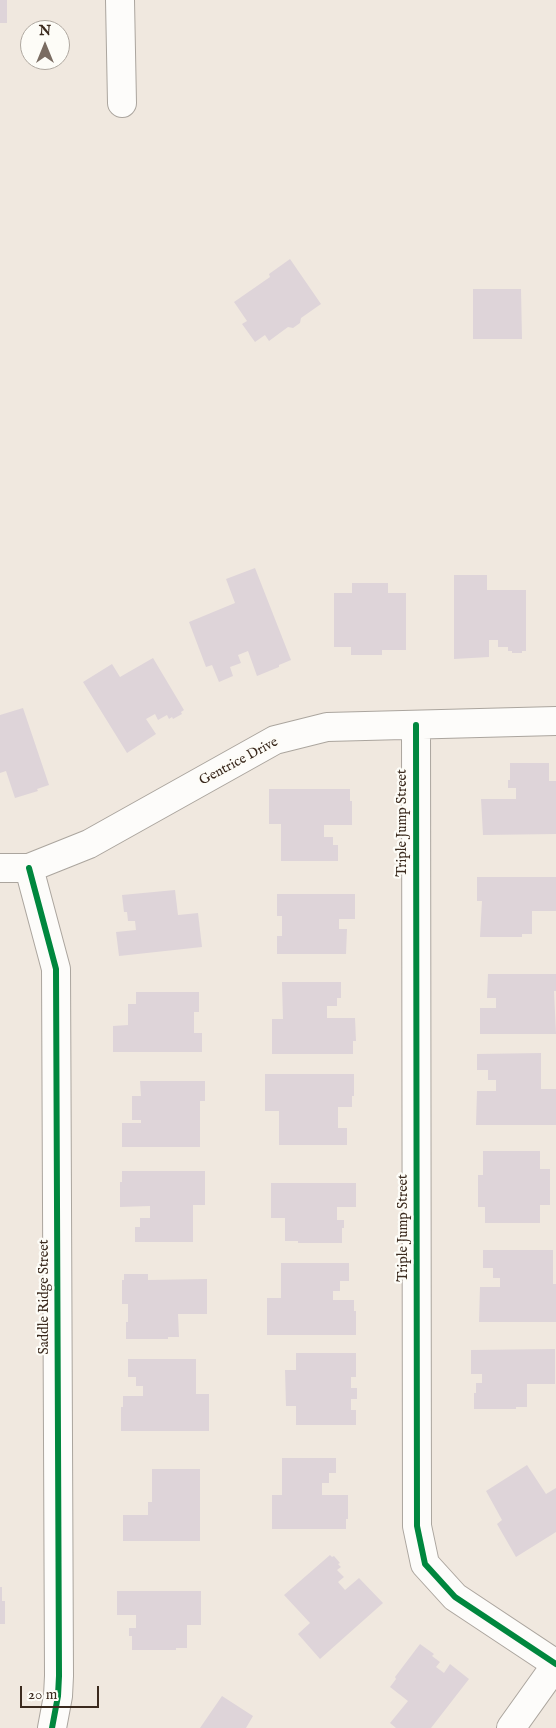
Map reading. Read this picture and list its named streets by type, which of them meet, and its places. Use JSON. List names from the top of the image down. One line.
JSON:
{"streets":{"street":["Gentrice Drive","Triple Jump Street","Saddle Ridge Street"]},"crossings":[["Gentrice Drive","Triple Jump Street"],["Gentrice Drive","Saddle Ridge Street"]],"scale_bar":"20 m","north":"top"}
